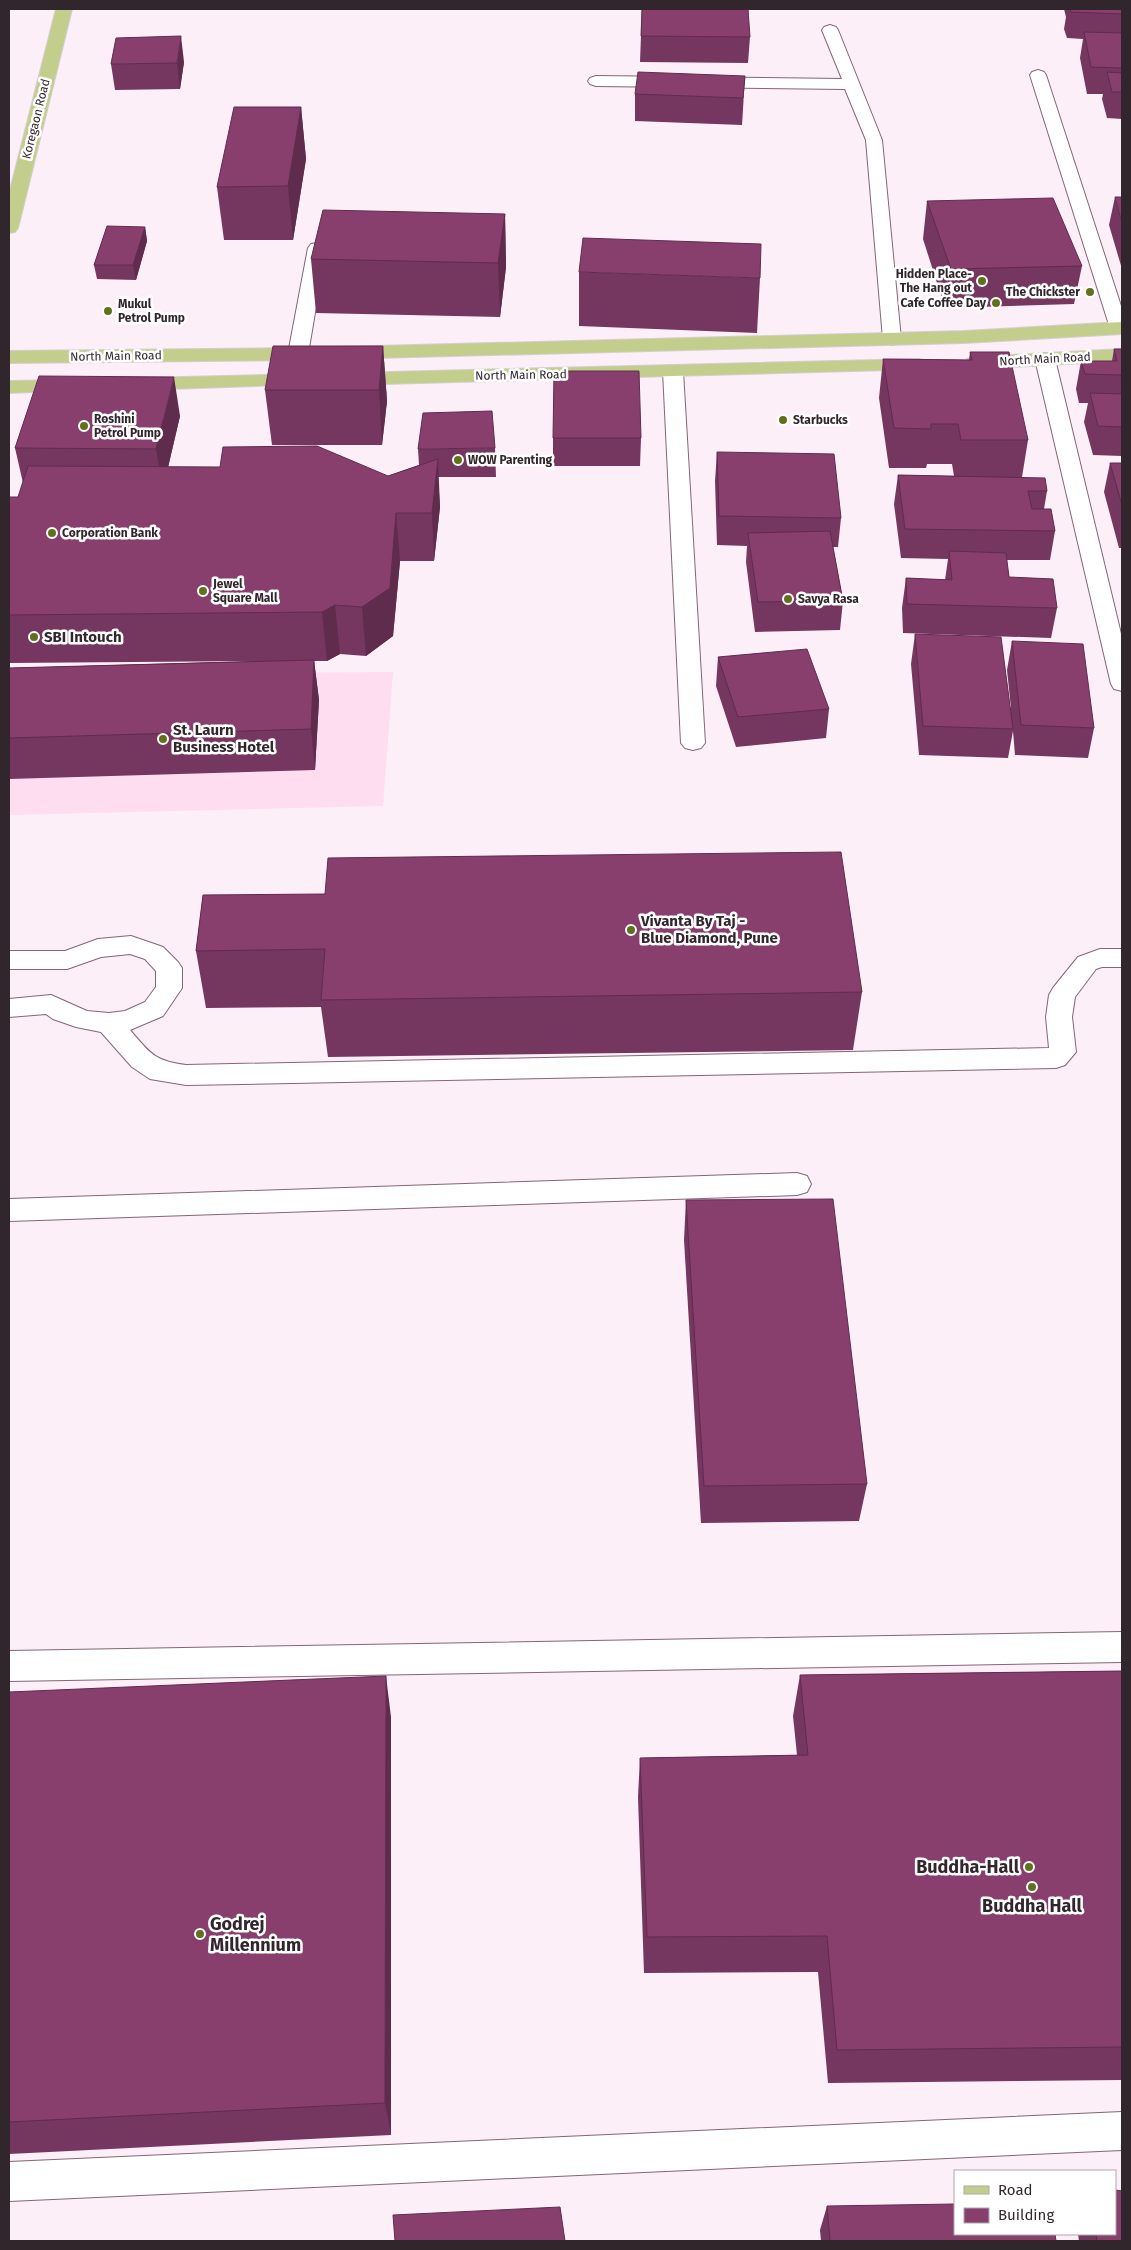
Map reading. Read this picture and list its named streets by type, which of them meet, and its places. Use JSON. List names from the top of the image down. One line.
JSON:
{"streets":{"main road":["Koregaon Road","North Main Road"]},"places":["Hidden Place- The Hang out","The Chickster","Cafe Coffee Day","Mukul Petrol Pump","Starbucks","Roshini Petrol Pump","WOW Parenting","Corporation Bank","Jewel Square Mall","Savya Rasa","SBI Intouch","St. Laurn Business Hotel","Vivanta By Taj - Blue Diamond, Pune","Buddha-Hall","Buddha Hall","Godrej Millennium"],"legend":["Road","Building"]}
